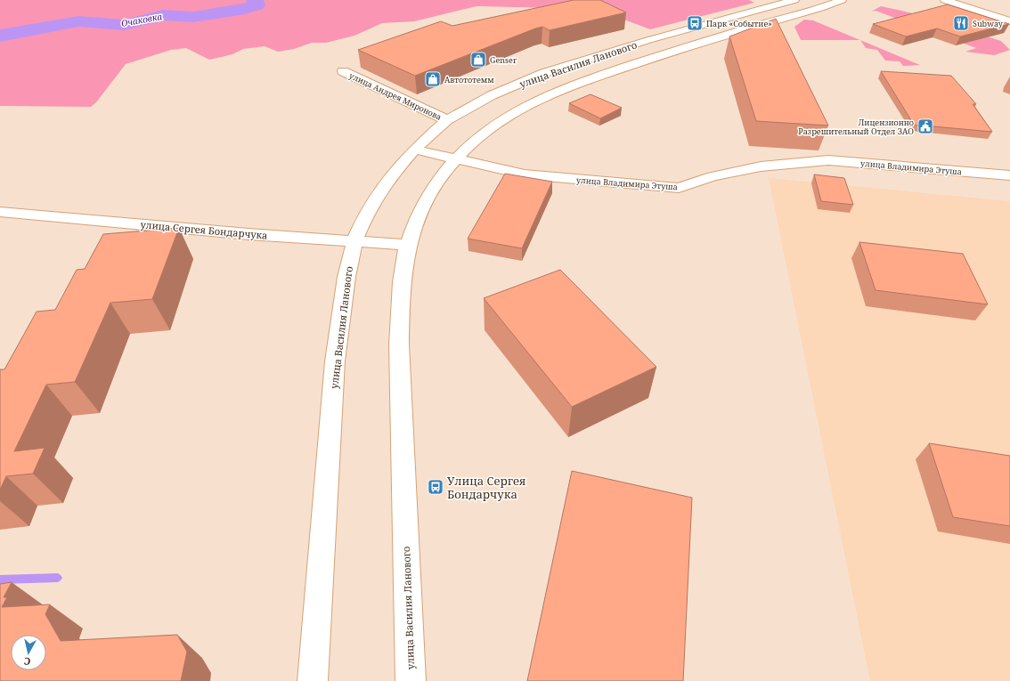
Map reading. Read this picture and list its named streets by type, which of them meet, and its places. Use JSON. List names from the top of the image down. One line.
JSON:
{"streets":{"street":["улица Василия Ланового","улица Андрея Миронова","улица Владимира Этуша","улица Сергея Бондарчука"]},"crossings":[["улица Василия Ланового","улица Андрея Миронова"],["улица Василия Ланового","улица Владимира Этуша"],["улица Василия Ланового","улица Сергея Бондарчука"]],"water":["Очаковка"],"places":{"bus stop":["Парк «Событие»","Улица Сергея Бондарчука"],"restaurant":["Subway"],"shop":["Genser","Автототемм"],"public building":["Лицензионно Разрешительный Отдел ЗАО"]},"north":"bottom"}
